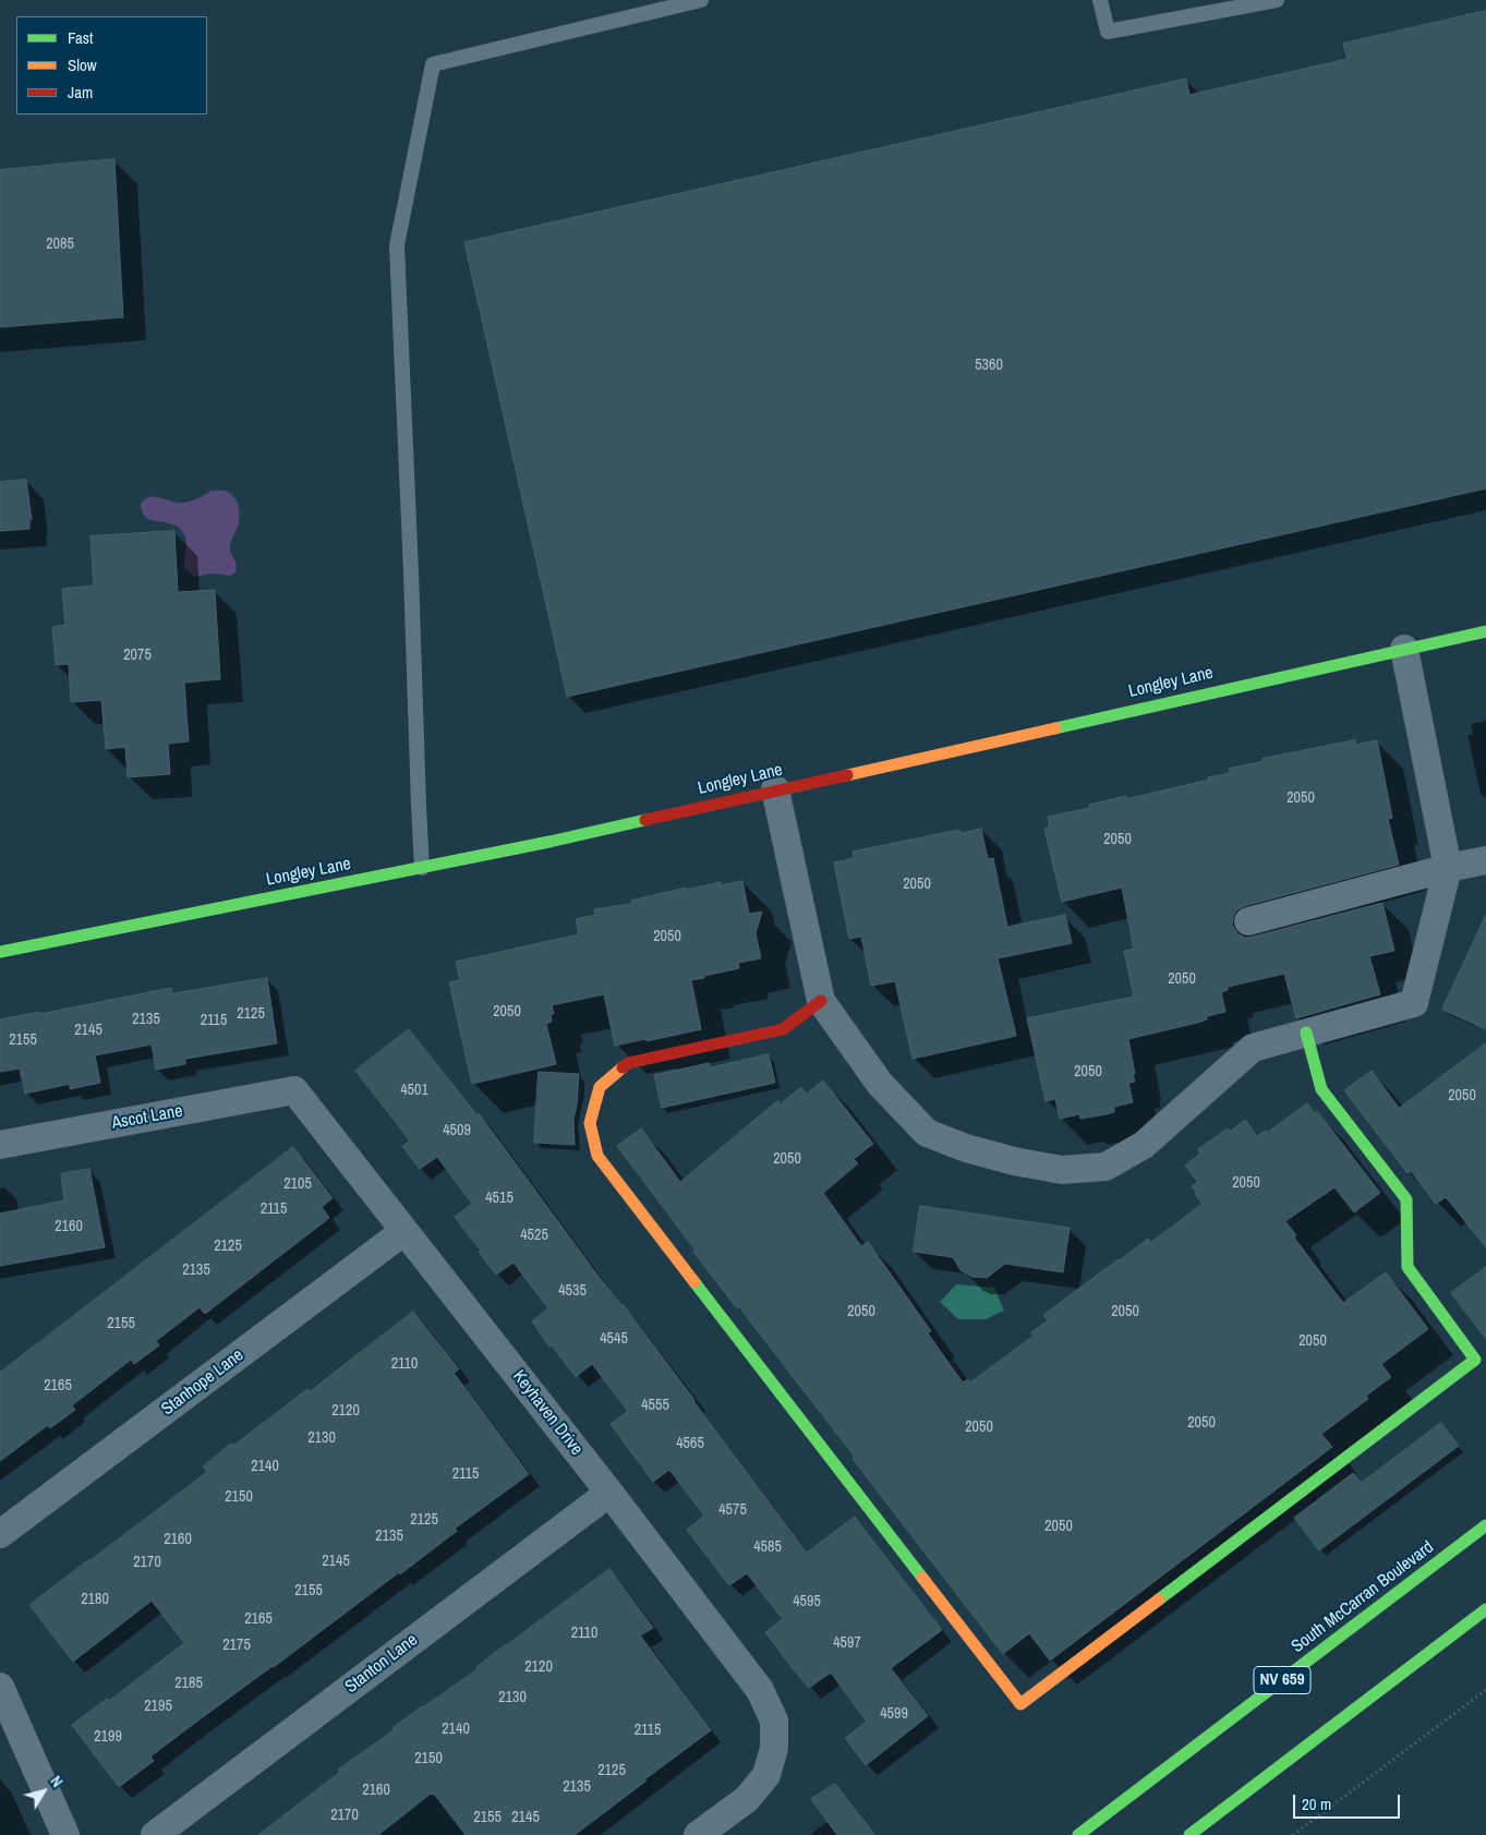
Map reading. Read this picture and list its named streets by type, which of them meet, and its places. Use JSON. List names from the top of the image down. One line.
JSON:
{"streets":{"street":["Longley Lane","Ascot Lane","Stanhope Lane","Keyhaven Drive","South McCarran Boulevard","Stanton Lane","NV 659"]},"crossings":[["Ascot Lane","Keyhaven Drive"],["Stanhope Lane","Keyhaven Drive"],["Keyhaven Drive","Stanton Lane"]],"house_numbers":["2085","5360","2075","2050","2050","2050","2050","2050","2050","2125","2135","2115","2145","2155","2050","4501","2050","4509","2050","2050","2105","4515","2115","2160","4525","2125","2135","4535","2050","2050","2155","4545","2050","2110","2165","4555","2120","2050","2050","2130","4565","2140","2115","2150","4575","2125","2050","2135","2160","4585","2145","2170","2155","2180","4595","2165","2110","4597","2175","2120","2185","2130","2195","4599","2140","2115","2199","2150","2125","2135","2160","2170","2155","2145"],"legend":["Fast","Slow","Jam"],"scale_bar":"20 m","north":"top right"}
